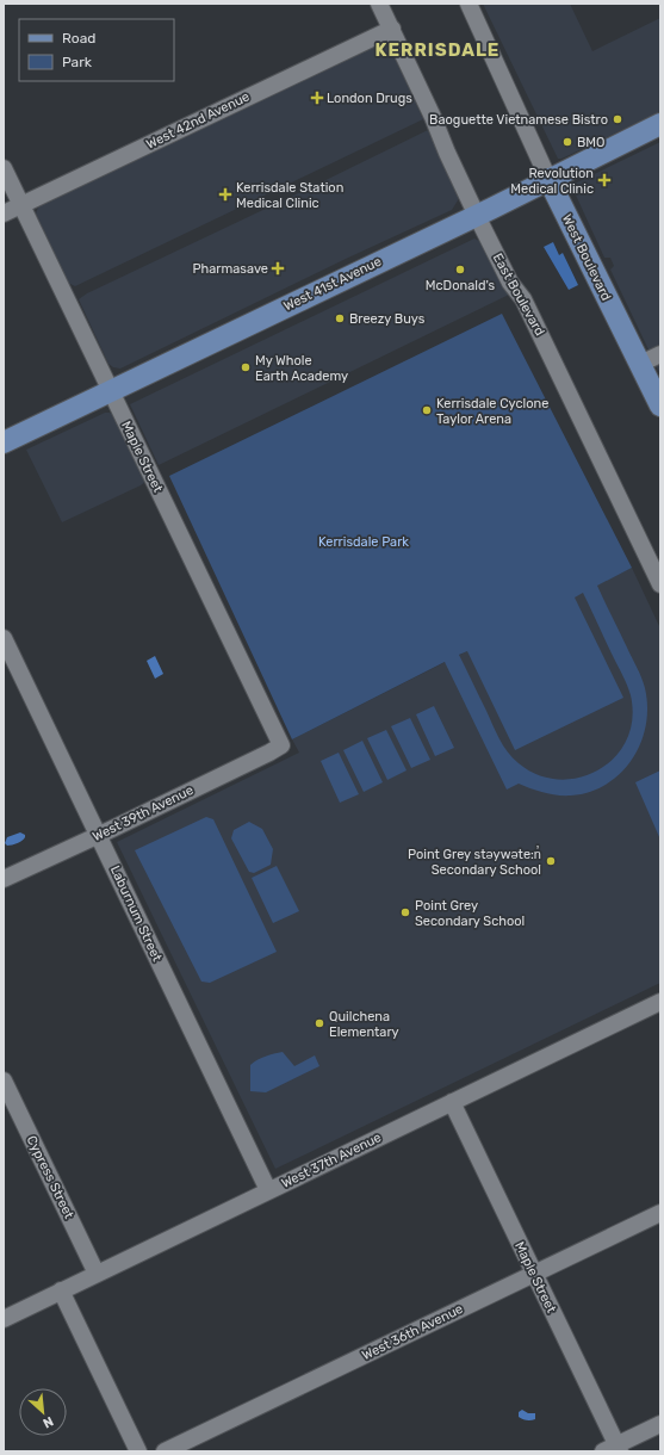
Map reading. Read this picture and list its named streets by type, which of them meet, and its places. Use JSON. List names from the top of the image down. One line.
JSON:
{"streets":{"main road":["West Boulevard","West 41st Avenue"],"street":["West 42nd Avenue","East Boulevard","Maple Street","West 39th Avenue","Laburnum Street","West 37th Avenue","Cypress Street","West 36th Avenue"]},"crossings":[["West 42nd Avenue","East Boulevard"],["West 42nd Avenue","Maple Street"],["West Boulevard","West 41st Avenue"],["West 41st Avenue","East Boulevard"],["West 41st Avenue","Maple Street"],["Maple Street","West 39th Avenue"],["Maple Street","West 37th Avenue"],["Maple Street","West 36th Avenue"],["West 39th Avenue","Laburnum Street"],["Laburnum Street","West 37th Avenue"],["West 37th Avenue","Cypress Street"]],"districts":["KERRISDALE"],"parks":["Kerrisdale Park"],"places":{"health":["London Drugs","Revolution Medical Clinic","Kerrisdale Station Medical Clinic","Pharmasave"],"other":["Baoguette Vietnamese Bistro","BMO","McDonald's","Breezy Buys","My Whole Earth Academy","Kerrisdale Cyclone Taylor Arena","Point Grey stəywəte:n̓ Secondary School","Point Grey Secondary School","Quilchena Elementary"]},"legend":["Road","Park"],"north":"bottom right"}
